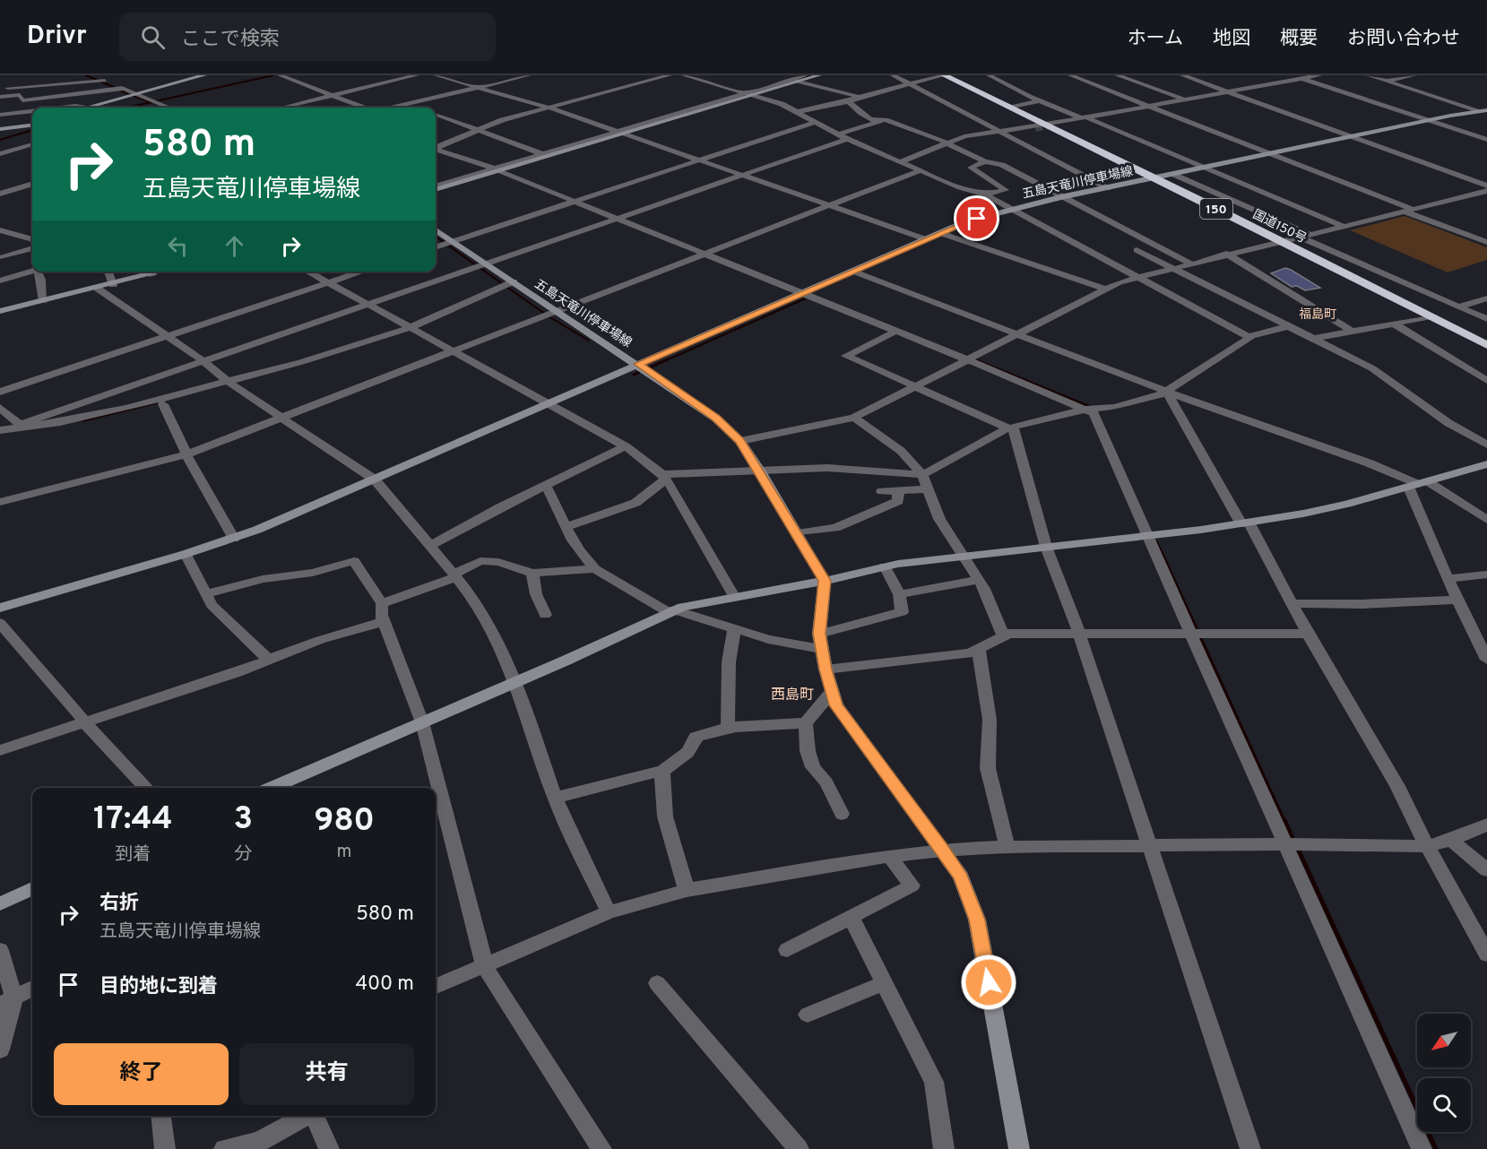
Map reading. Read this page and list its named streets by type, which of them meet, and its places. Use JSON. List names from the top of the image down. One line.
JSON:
{"streets":{"highway":["150","国道150号"],"street":["五島天竜川停車場線"]},"crossings":[["五島天竜川停車場線","国道150号"]],"districts":["福島町","西島町"],"north":"bottom left","page":{"header":"Drivr","search":"ここで検索","nav":["ホーム","地図","概要","お問い合わせ"],"turn":["580 m","五島天竜川停車場線"],"eta":["17:44","到着","3","分","980","m"],"list":[{"name":"右折","note":"五島天竜川停車場線","value":"580 m"},{"name":"目的地に到着","value":"400 m"}],"buttons":["終了","共有"]}}
